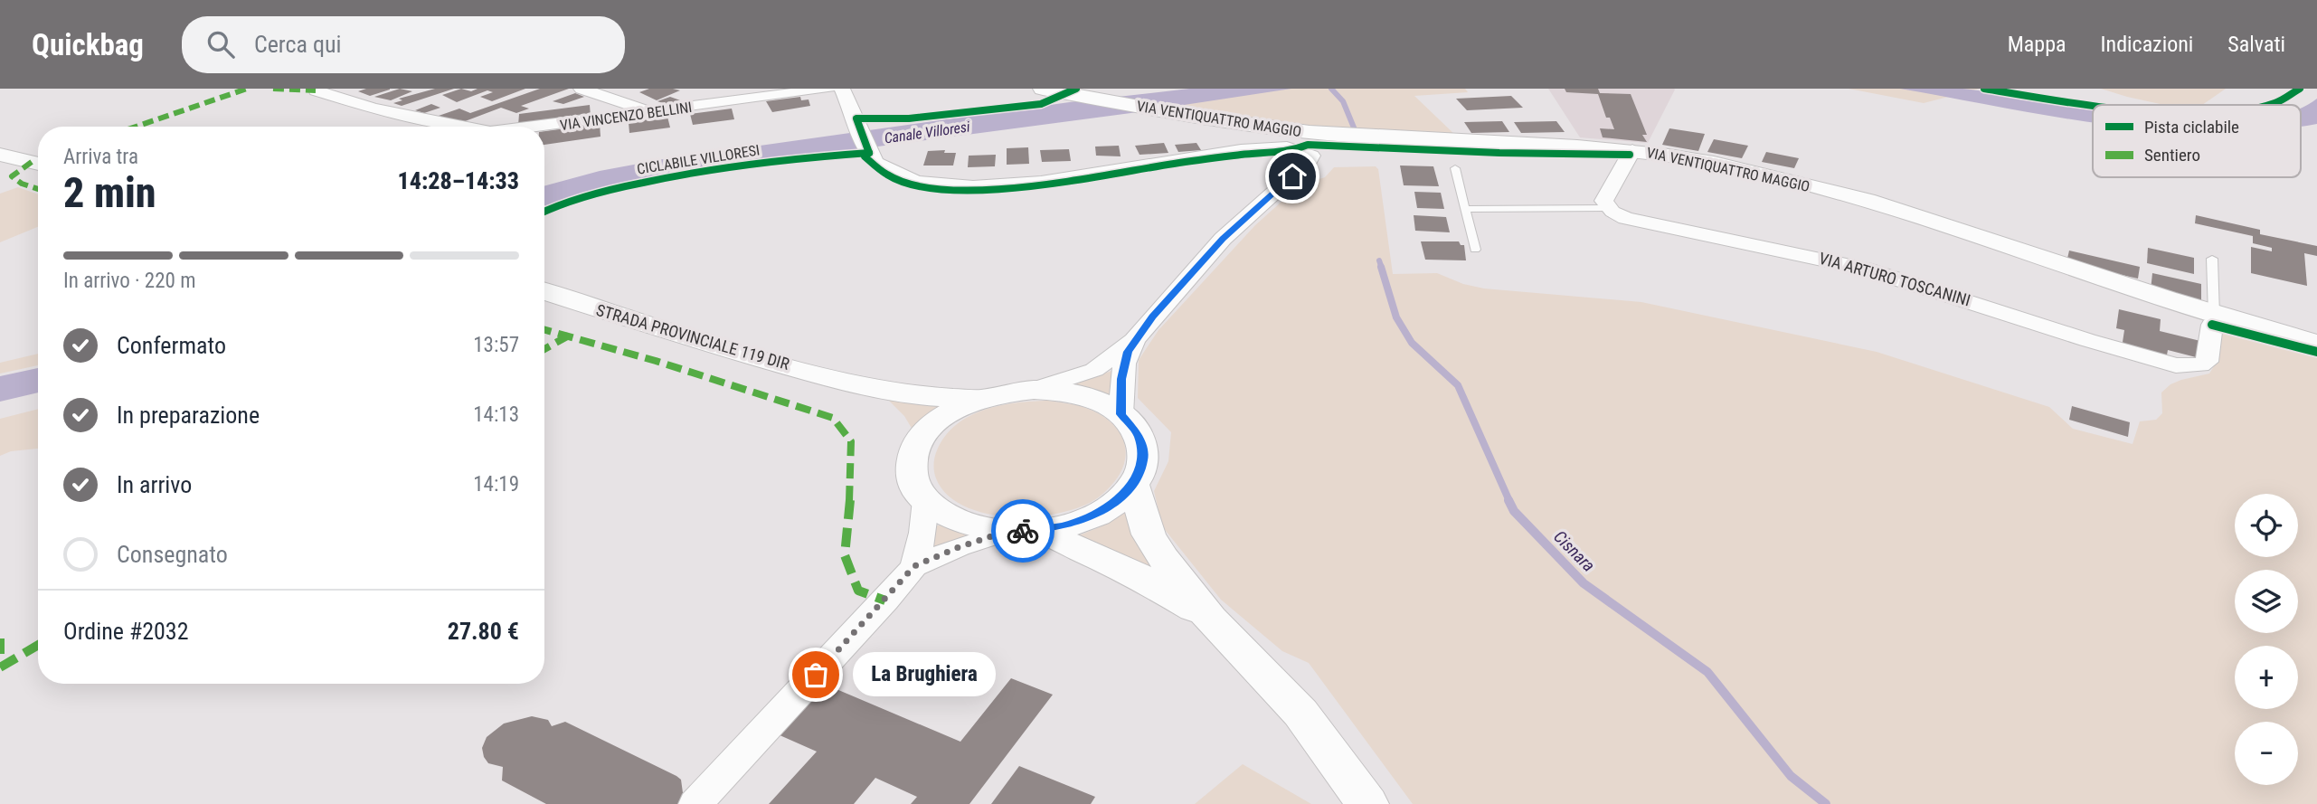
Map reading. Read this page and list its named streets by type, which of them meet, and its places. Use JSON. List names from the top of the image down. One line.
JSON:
{"streets":{"street":["VIA VINCENZO BELLINI","VIA VENTIQUATTRO MAGGIO","VIA ARTURO TOSCANINI","STRADA PROVINCIALE 119 DIR"],"cycle path":["CICLABILE VILLORESI"]},"crossings":[["VIA VENTIQUATTRO MAGGIO","VIA ARTURO TOSCANINI"]],"water":["Canale Villoresi","Cisnara"],"places":["La Brughiera"],"legend":["Pista ciclabile","Sentiero"],"page":{"header":"Quickbag","search":"Cerca qui","nav":["Mappa","Indicazioni","Salvati"],"heading":["2 min","Arriva tra","14:28–14:33"],"panel":["Ordine #2032","27.80 €"],"bar":"In arrivo · 220 m","list":[["Confermato","13:57"],["In preparazione","14:13"],["In arrivo","14:19"],"Consegnato"],"map_buttons":["+","−"],"bubble":"La Brughiera"}}
